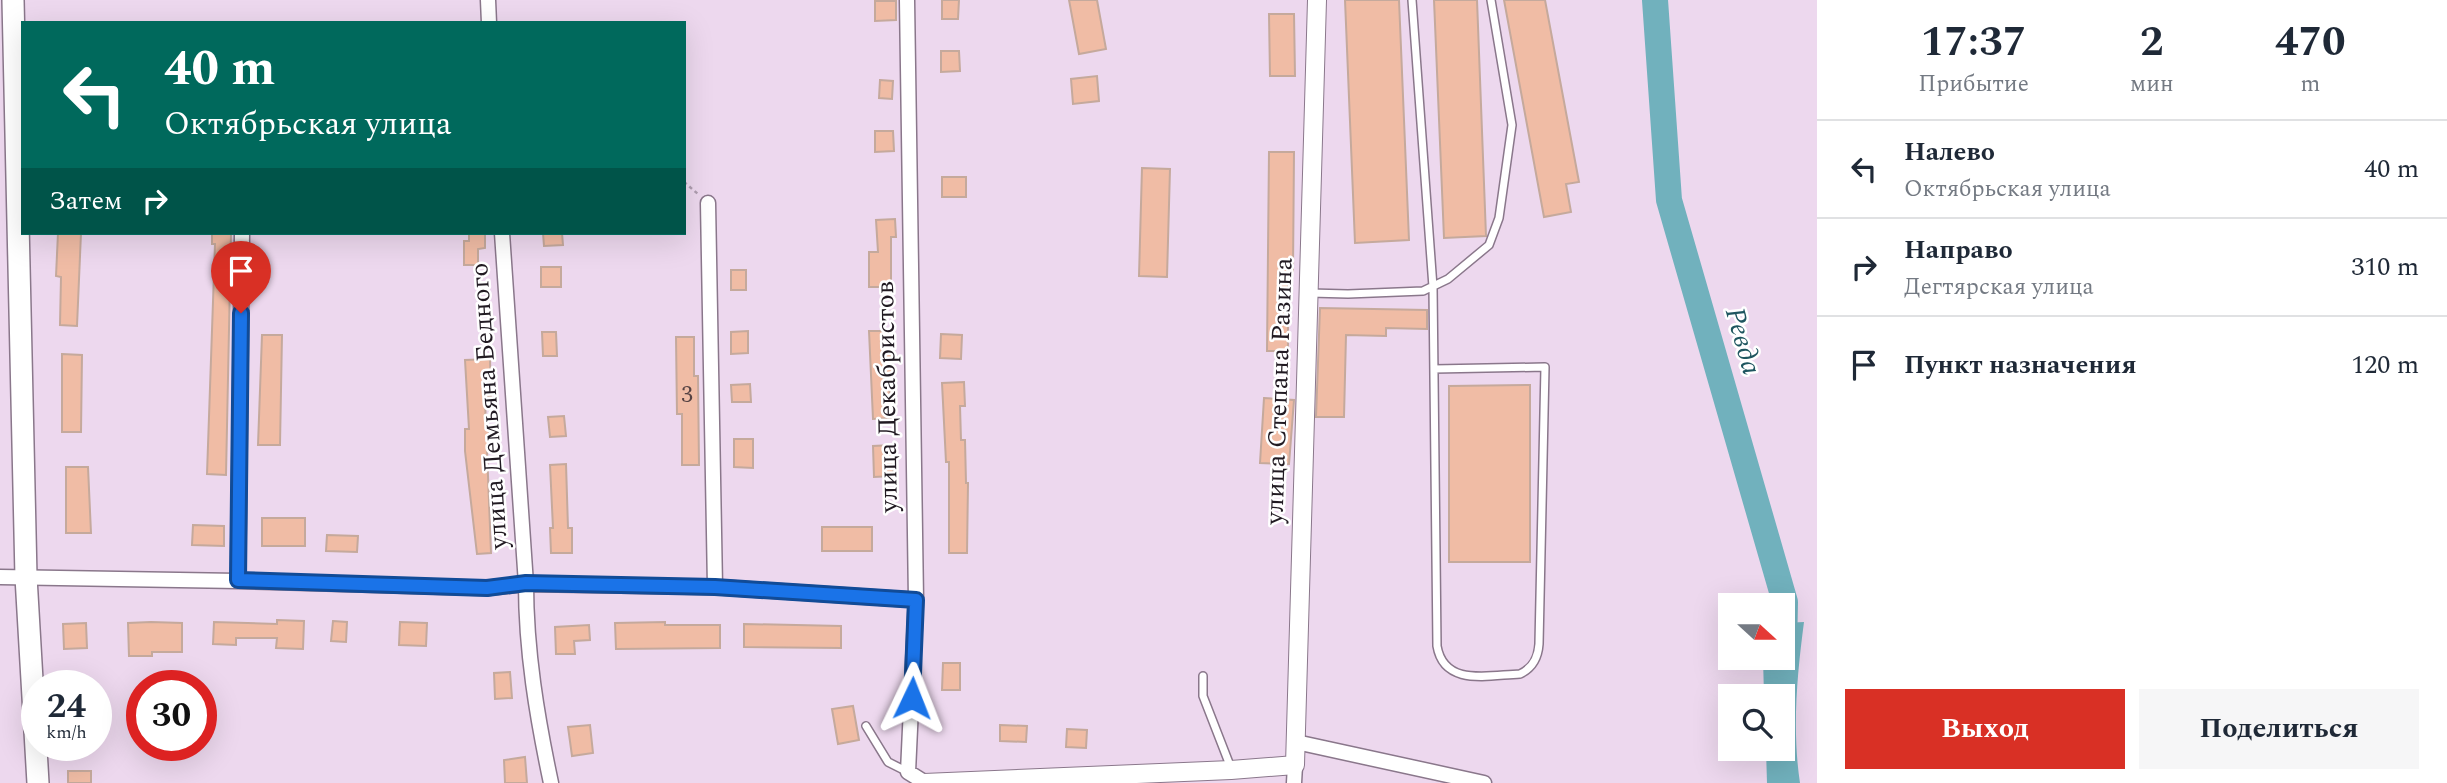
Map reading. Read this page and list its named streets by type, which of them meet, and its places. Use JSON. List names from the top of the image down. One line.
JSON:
{"streets":{"street":["улица Степана Разина","улица Декабристов","улица Демьяна Бедного"]},"water":["Ревда"],"house_numbers":["3"],"north":"right","page":{"eta":["17:37","Прибытие","2","мин","470","m"],"turn":["40 m","Октябрьская улица"],"list":[{"name":"Налево","note":"Октябрьская улица","value":"40 m"},{"name":"Направо","note":"Дегтярская улица","value":"310 m"},{"name":"Пункт назначения","value":"120 m"}],"then":"Затем","speed":"24 km/h","limit":"30","buttons":["Выход","Поделиться"]}}
